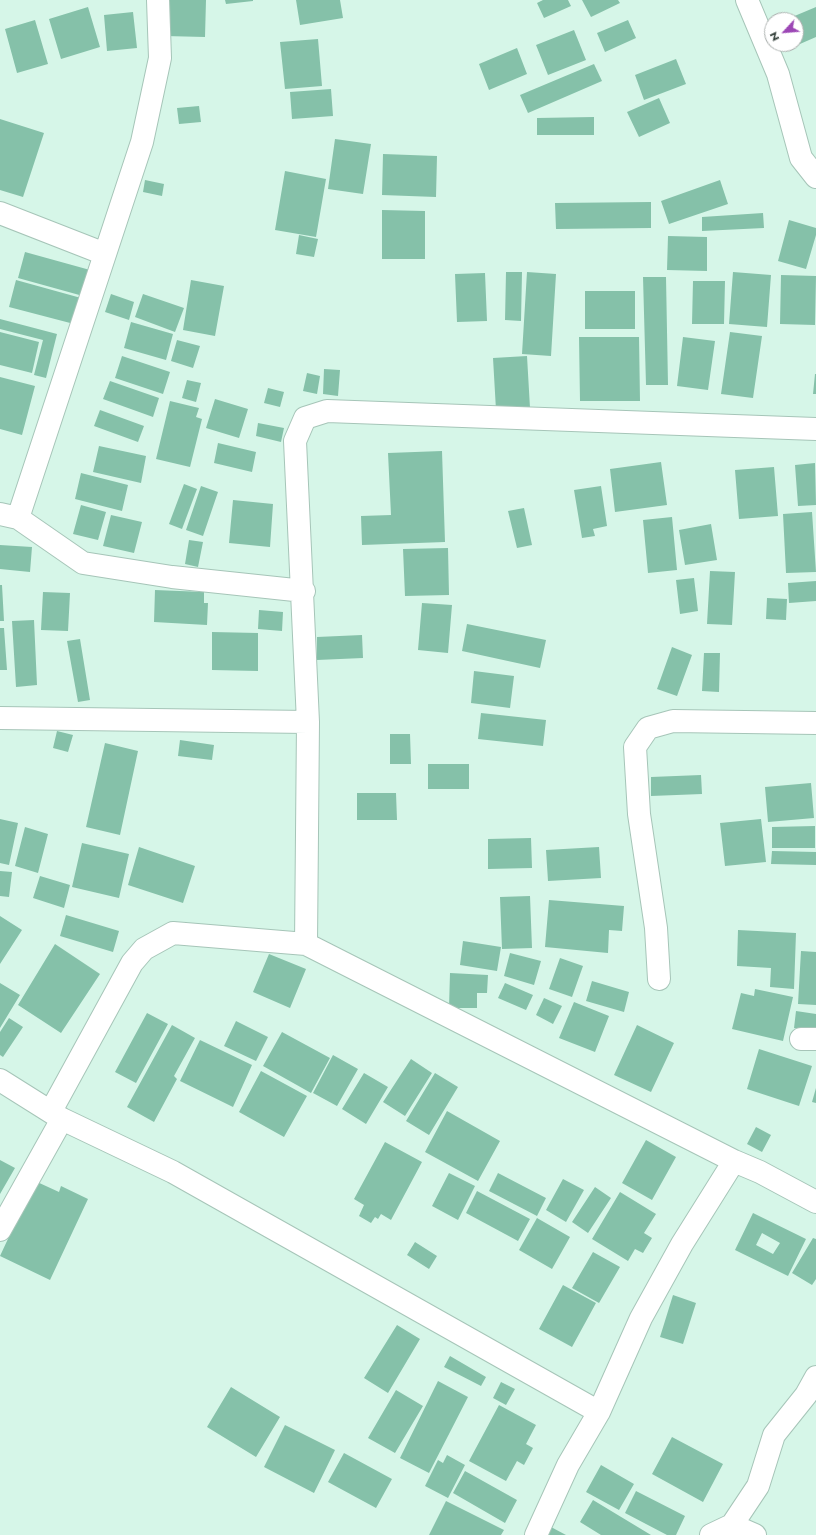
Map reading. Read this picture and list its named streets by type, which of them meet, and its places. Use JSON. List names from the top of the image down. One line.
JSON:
{"north":"bottom left"}
